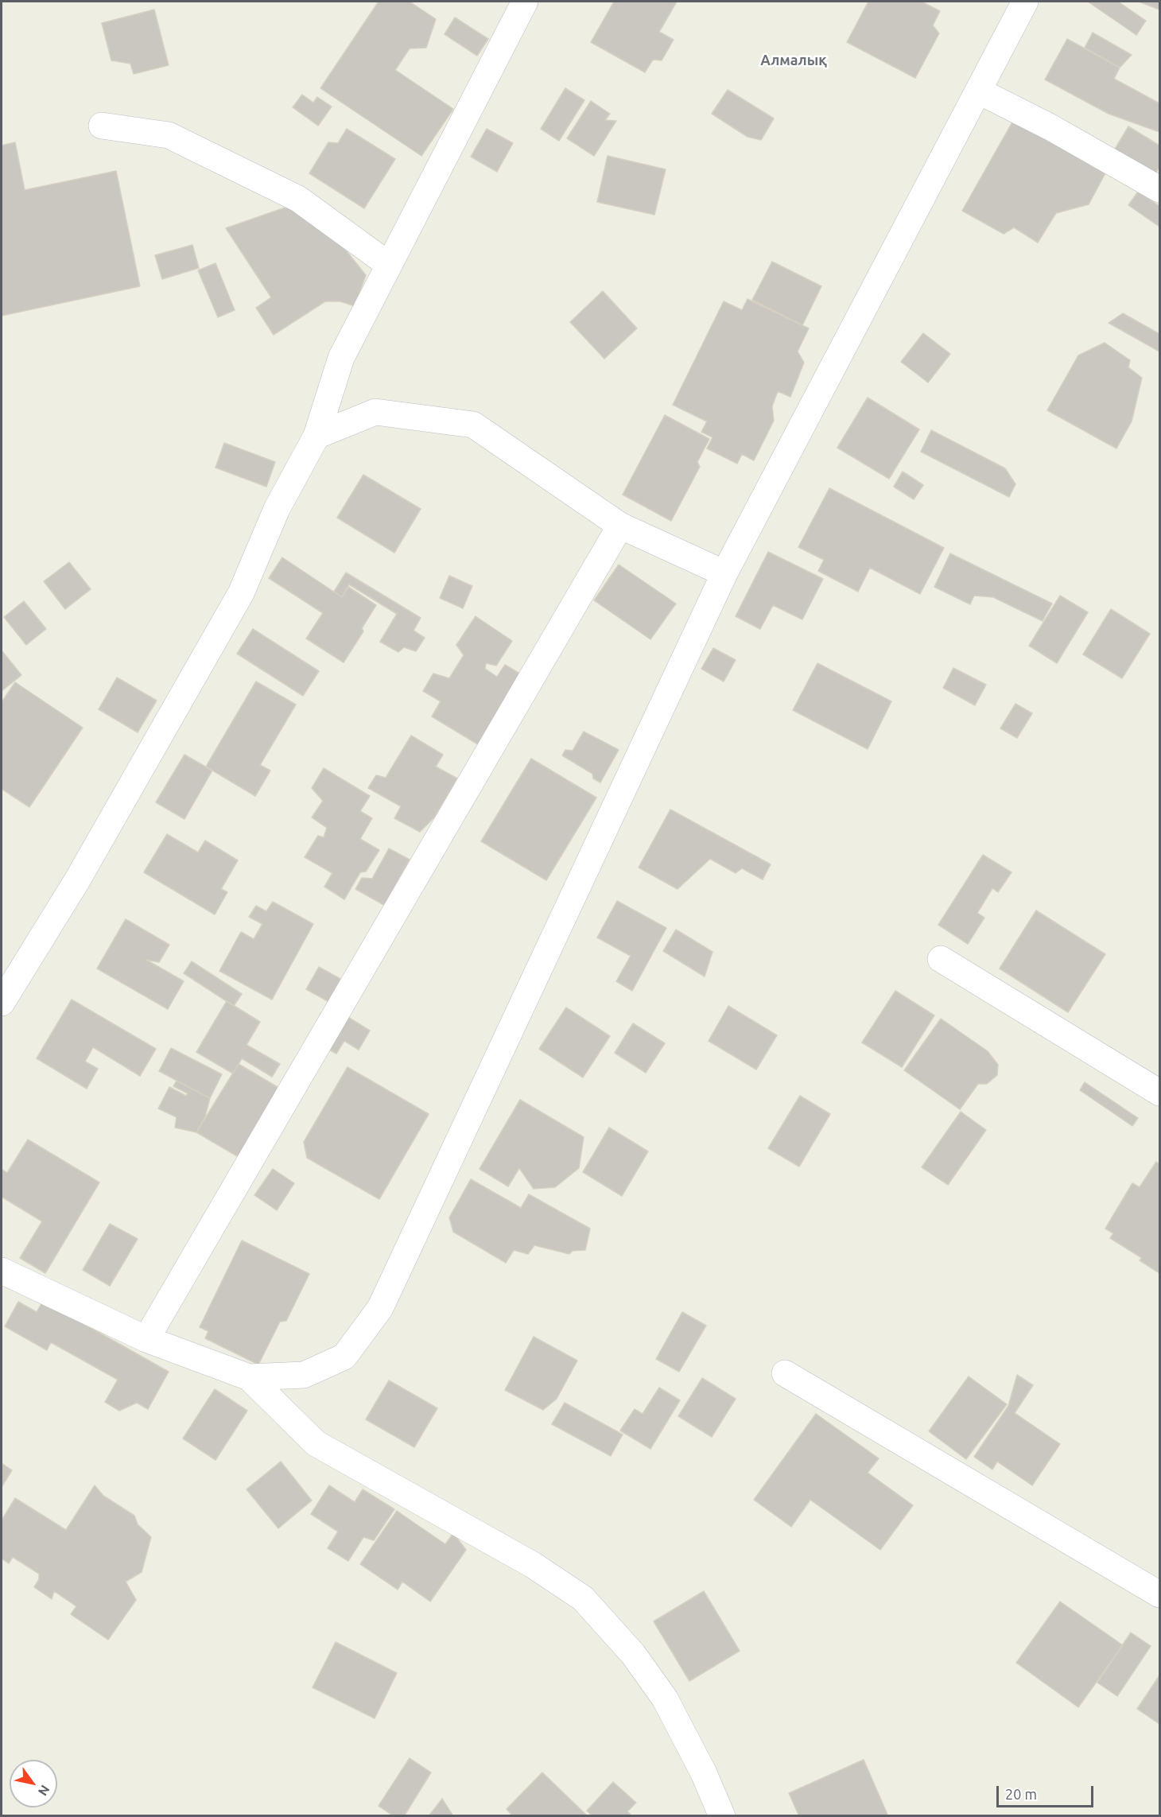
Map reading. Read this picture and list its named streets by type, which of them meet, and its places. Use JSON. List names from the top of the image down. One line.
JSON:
{"districts":["Алмалық"],"scale_bar":"20 m","north":"bottom right"}
